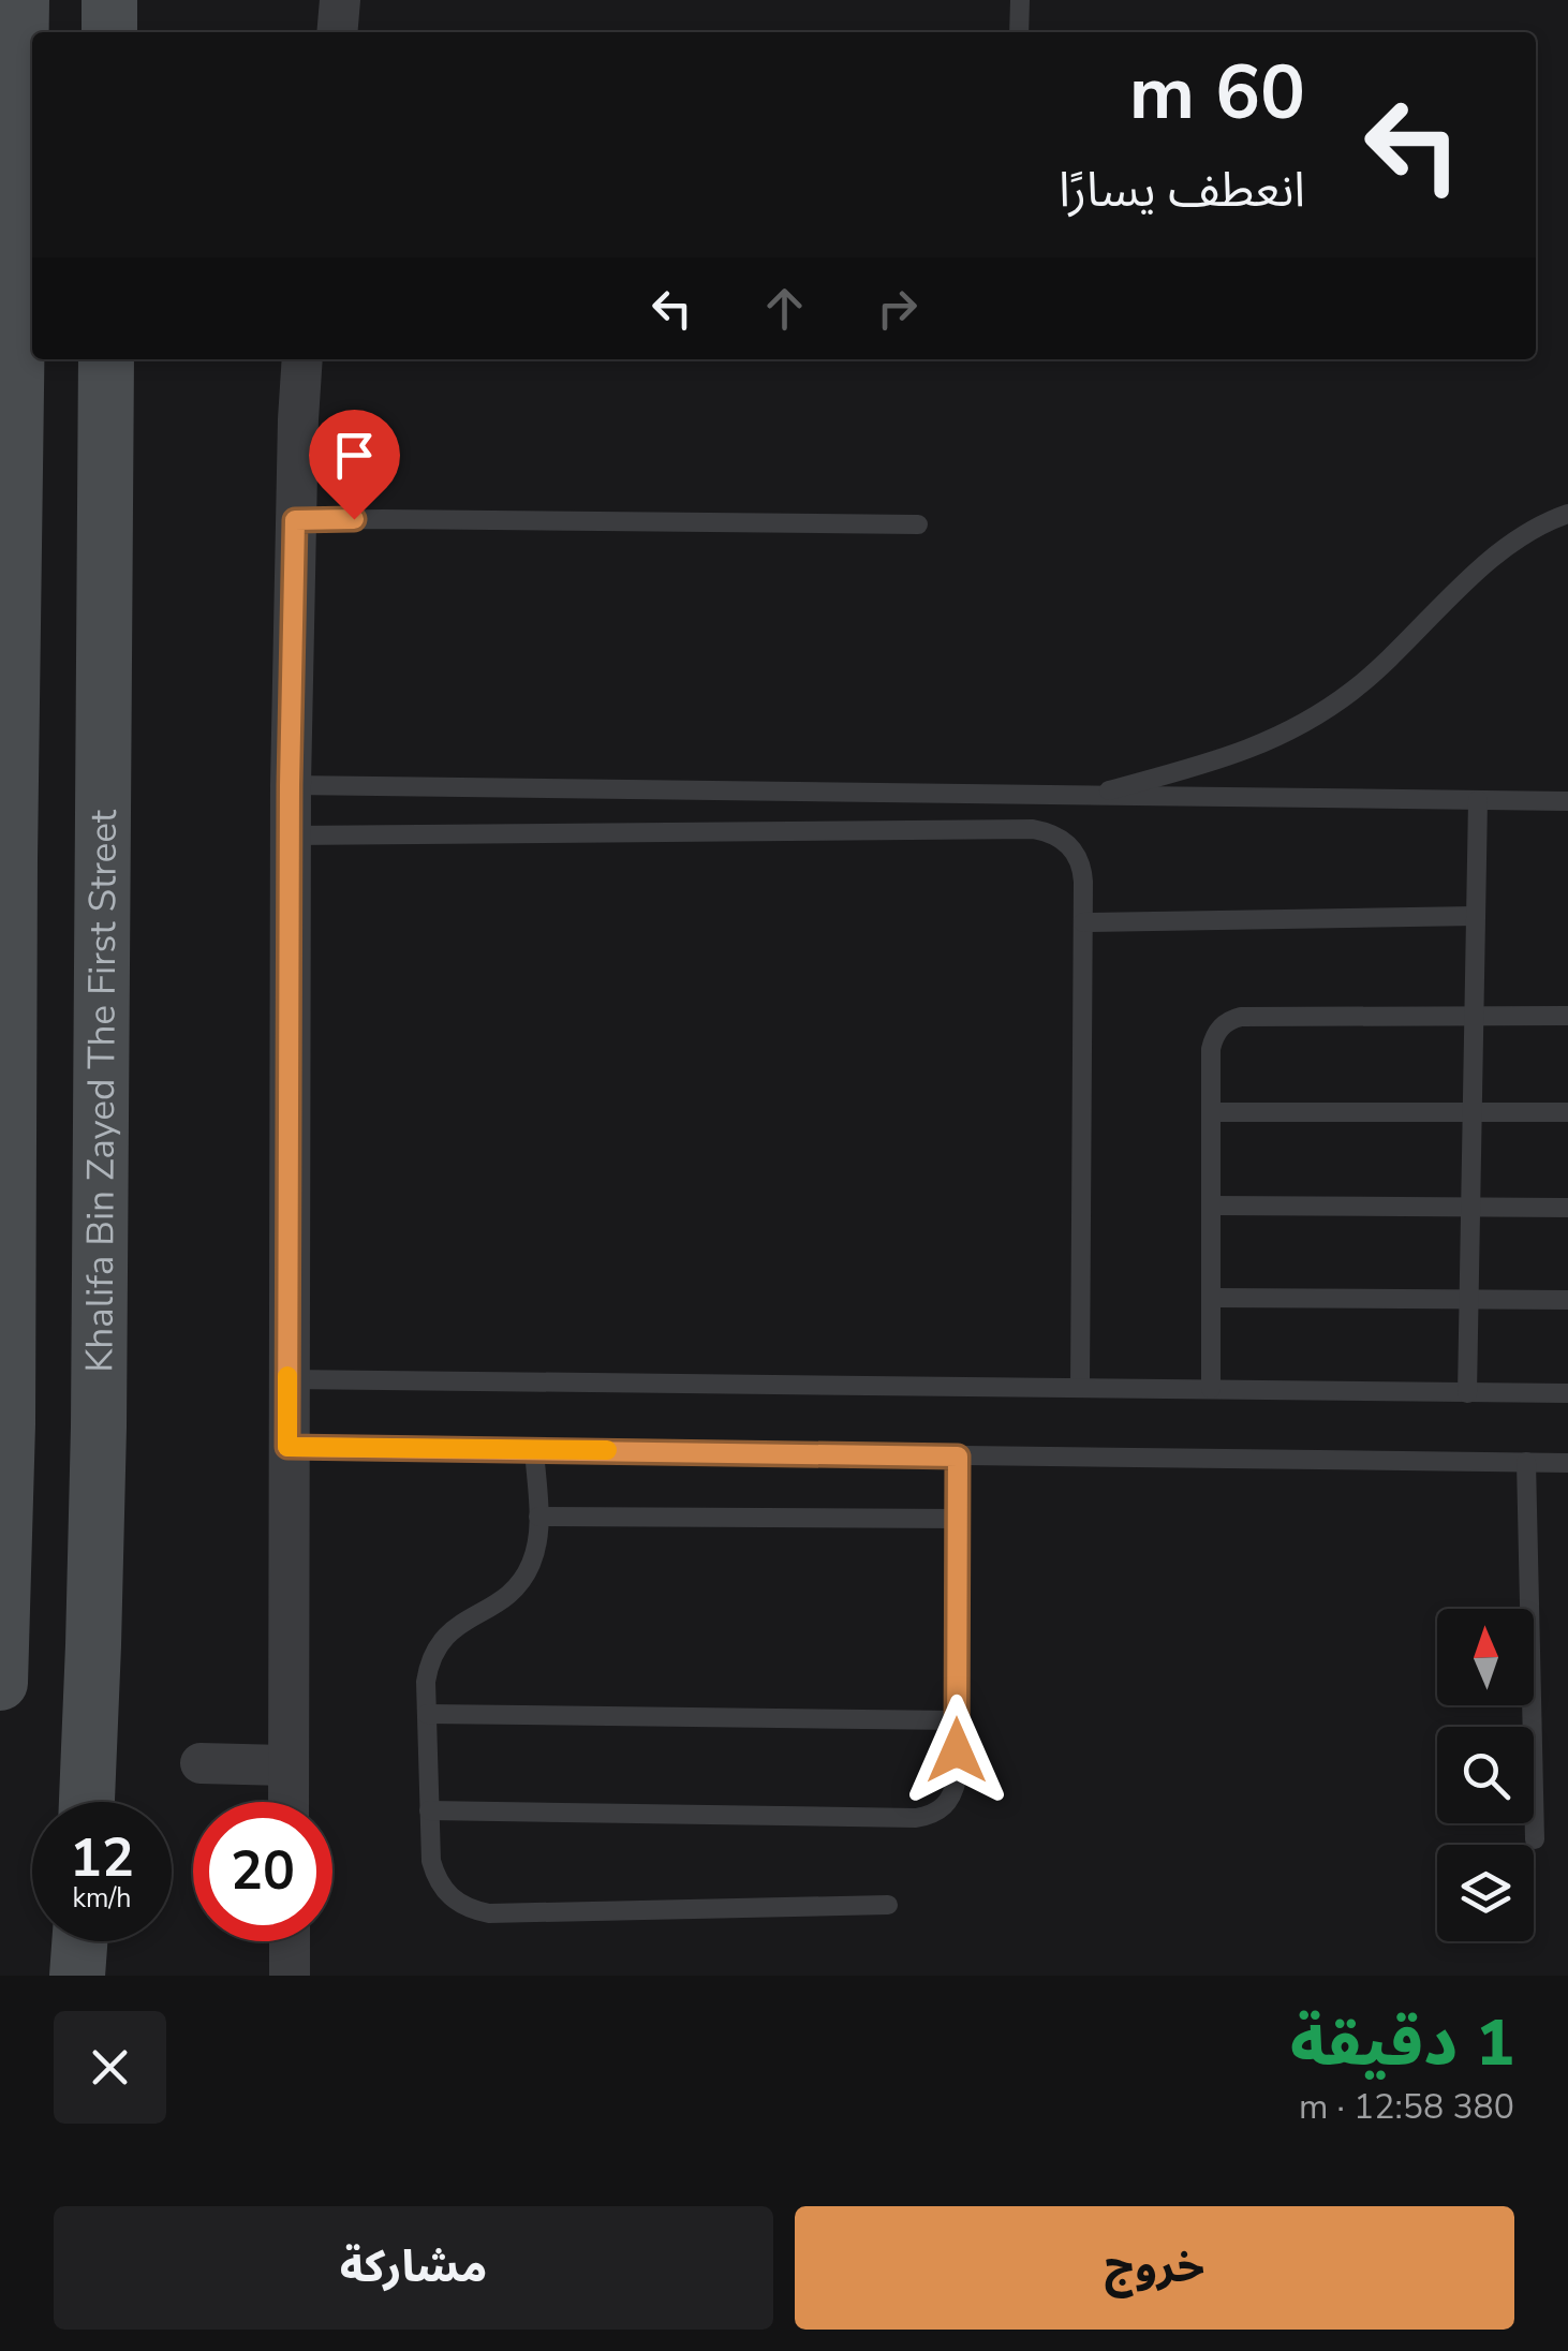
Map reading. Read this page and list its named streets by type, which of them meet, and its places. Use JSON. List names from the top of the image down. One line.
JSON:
{"streets":{"main road":["Khalifa Bin Zayed The First Street"]},"north":"top","page":{"turn":["60 m","انعطف يسارًا"],"speed":"12 km/h","limit":"20","heading":["1 دقيقة","380 m · 12:58"],"buttons":["خروج","مشاركة"]}}
